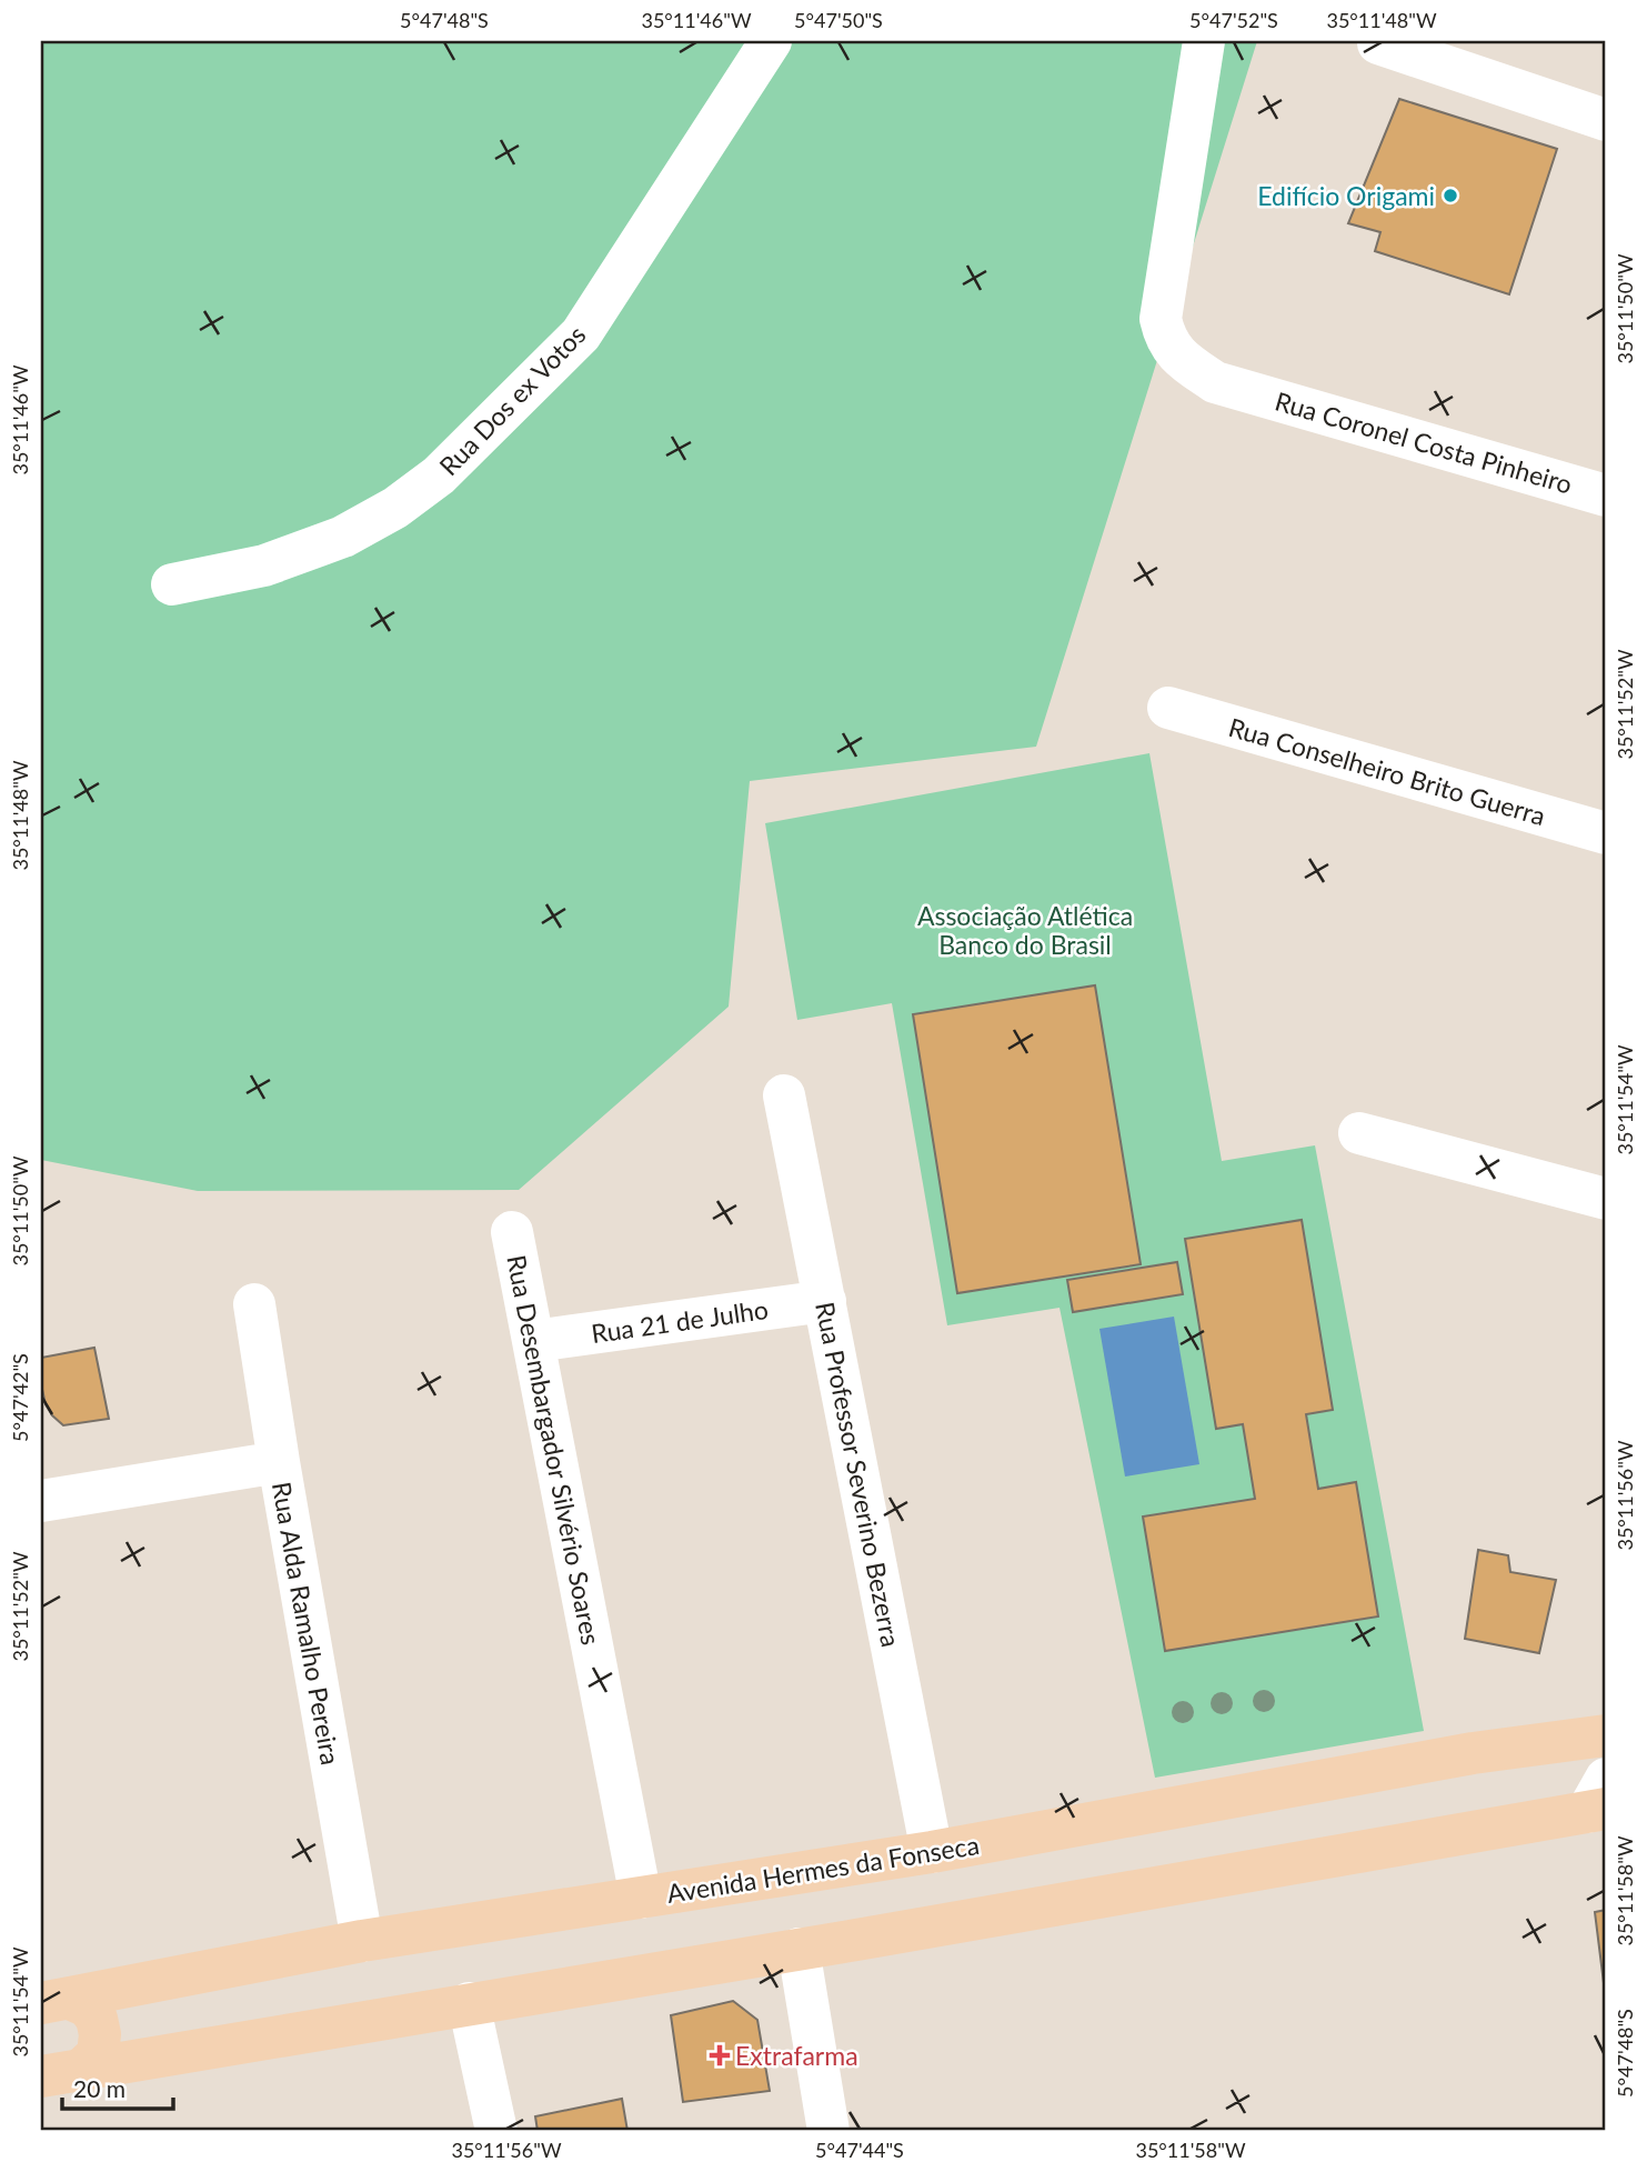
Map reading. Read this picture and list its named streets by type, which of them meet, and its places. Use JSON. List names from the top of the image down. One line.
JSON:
{"streets":{"main road":["Avenida Hermes da Fonseca"],"street":["Rua Dos ex Votos","Rua Coronel Costa Pinheiro","Rua Conselheiro Brito Guerra","Rua 21 de Julho","Rua Desembargador Silvério Soares","Rua Professor Severino Bezerra","Rua Alda Ramalho Pereira"]},"crossings":[["Rua 21 de Julho","Rua Desembargador Silvério Soares"],["Rua 21 de Julho","Rua Professor Severino Bezerra"],["Rua Desembargador Silvério Soares","Avenida Hermes da Fonseca"],["Rua Professor Severino Bezerra","Avenida Hermes da Fonseca"],["Rua Alda Ramalho Pereira","Avenida Hermes da Fonseca"]],"parks":["Associação Atlética Banco do Brasil"],"places":{"other":["Edifício Origami"],"health":["Extrafarma"]},"scale_bar":"20 m","coordinates":["5°47'48\"S","35°11'46\"W","5°47'50\"S","5°47'52\"S","35°11'48\"W","35°11'50\"W","35°11'52\"W","35°11'54\"W","5°47'42\"S","35°11'56\"W","35°11'58\"W","5°47'44\"S"]}
